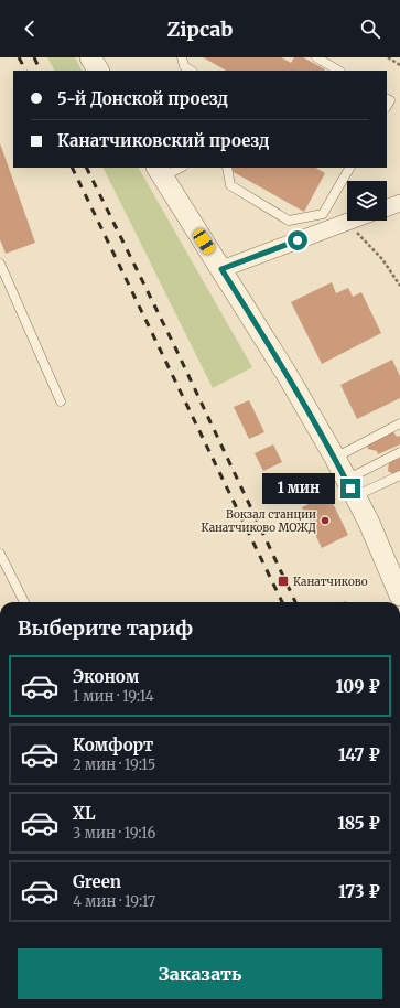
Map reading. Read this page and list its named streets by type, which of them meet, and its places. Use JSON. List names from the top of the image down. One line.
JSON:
{"places":{"other":["Вокзал станции Канатчиково МОЖД"],"transit":["Канатчиково"]},"page":{"header":"Zipcab","banner":["5-й Донской проезд","Канатчиковский проезд"],"bubble":"1 мин","heading":"Выберите тариф","list":[{"name":"Эконом","note":"1 мин · 19:14","value":"109 ₽"},{"name":"Комфорт","note":"2 мин · 19:15","value":"147 ₽"},{"name":"XL","note":"3 мин · 19:16","value":"185 ₽"},{"name":"Green","note":"4 мин · 19:17","value":"173 ₽"}],"buttons":"Заказать"}}
